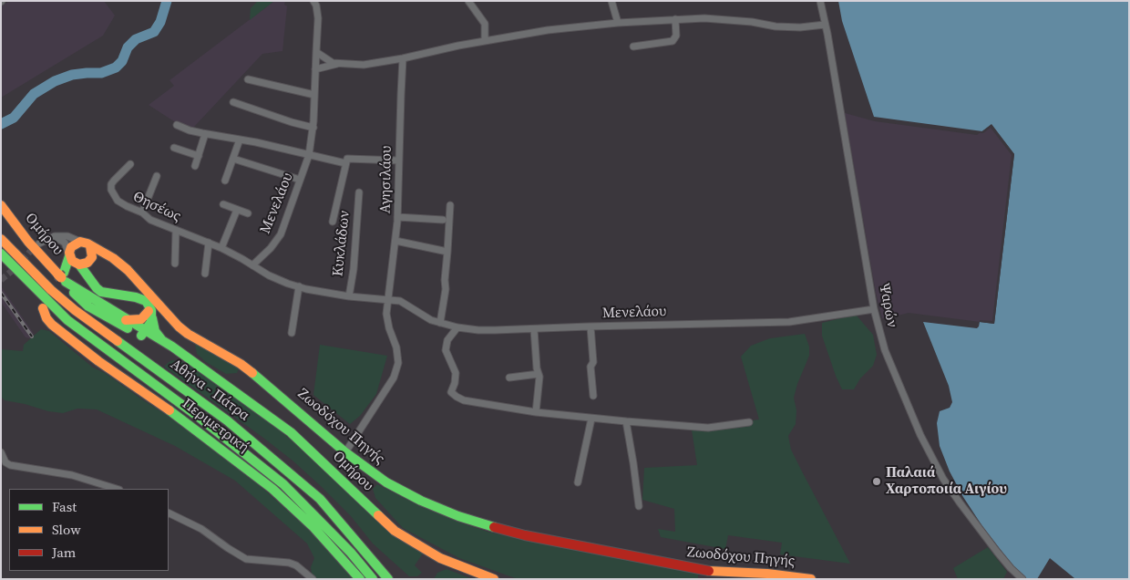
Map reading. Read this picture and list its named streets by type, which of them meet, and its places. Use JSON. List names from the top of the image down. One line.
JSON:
{"streets":{"main road":["Ομήρου","Αθήνα - Πάτρα","Περιμετρική","Ζωοδόχου Πηγής"],"street":["Αγησιλάου","Μενελάου","Θησέως","Κυκλάδων","Ψαρών"]},"crossings":[["Αγησιλάου","Μενελάου"],["Αγησιλάου","Ζωοδόχου Πηγής"],["Μενελάου","Θησέως"],["Μενελάου","Κυκλάδων"],["Μενελάου","Ψαρών"]],"places":["Παλαιά Χαρτοποιία Αιγίου"],"legend":["Fast","Slow","Jam"]}
